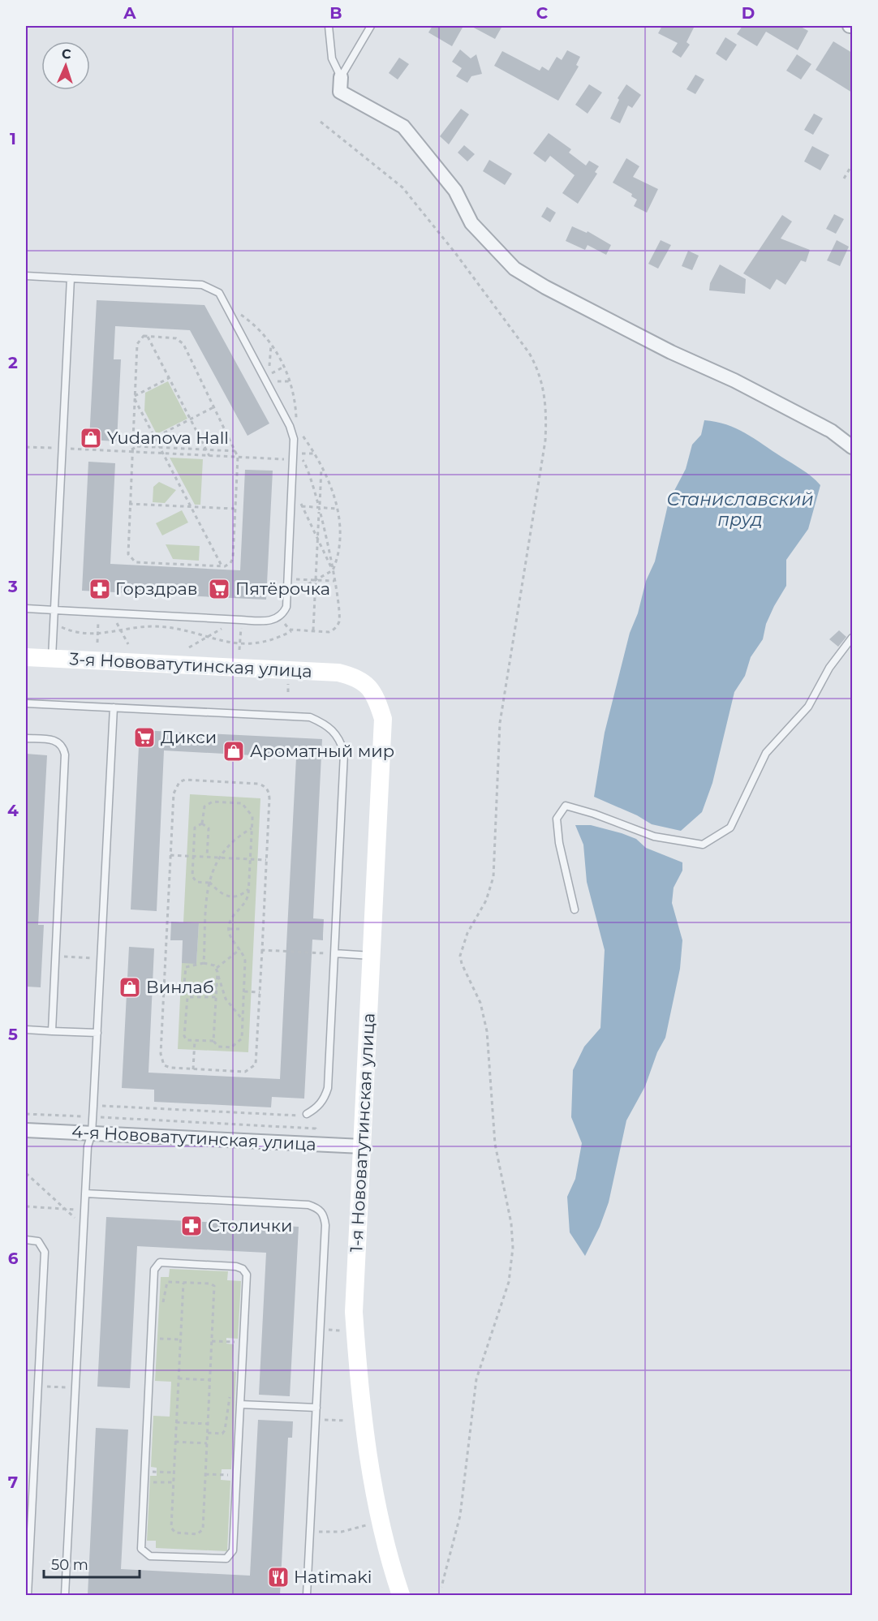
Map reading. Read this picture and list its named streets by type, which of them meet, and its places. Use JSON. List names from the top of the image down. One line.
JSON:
{"streets":{"street":["3-я Нововатутинская улица","1-я Нововатутинская улица","4-я Нововатутинская улица"]},"crossings":[["3-я Нововатутинская улица","1-я Нововатутинская улица"],["1-я Нововатутинская улица","4-я Нововатутинская улица"]],"water":["Станиславский пруд"],"places":{"shop":["Yudanova Hall","Ароматный мир","Винлаб"],"pharmacy":["Горздрав","Столички"],"supermarket":["Пятёрочка","Дикси"],"restaurant":["Hatimaki"]},"scale_bar":"50 m","north":"top","grid":{"columns":["A","B","C","D"],"rows":["1","2","3","4","5","6","7"]}}
